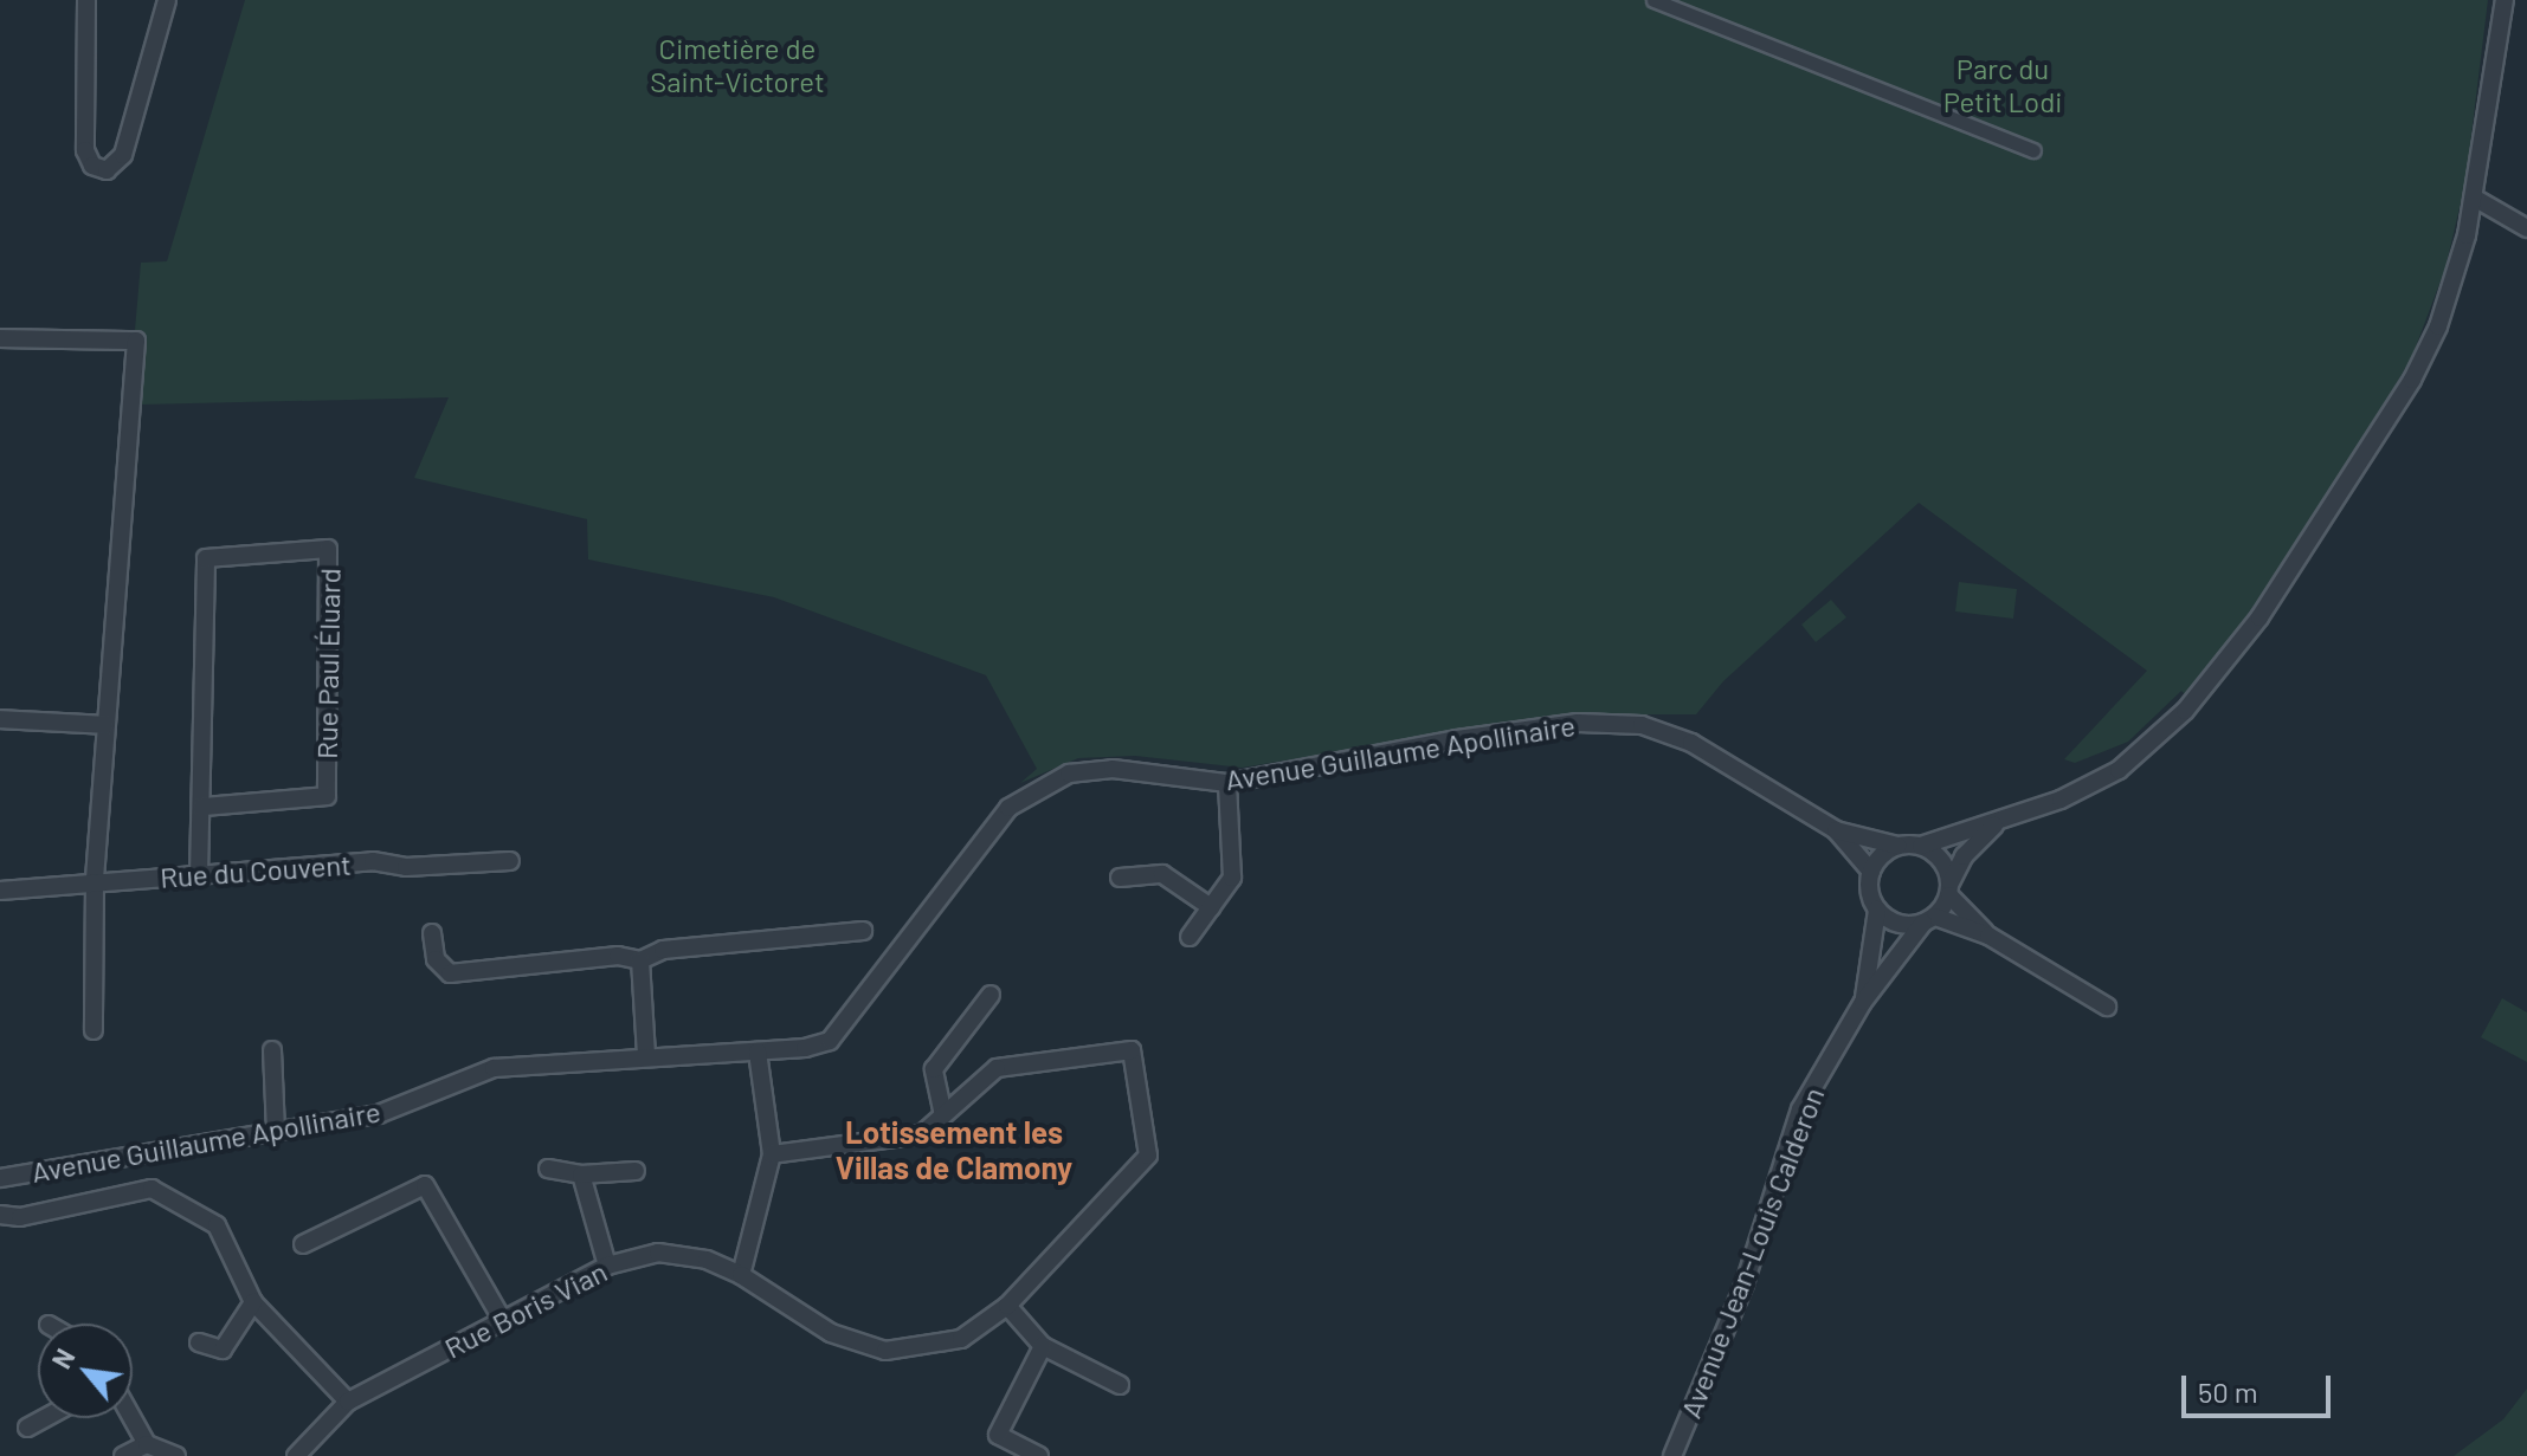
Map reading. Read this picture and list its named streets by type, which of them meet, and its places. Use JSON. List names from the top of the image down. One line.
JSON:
{"streets":{"street":["Rue Paul Éluard","Avenue Guillaume Apollinaire","Rue du Couvent","Avenue Jean-Louis Calderon","Rue Boris Vian"]},"crossings":[["Rue Paul Éluard","Rue du Couvent"],["Avenue Guillaume Apollinaire","Avenue Jean-Louis Calderon"]],"districts":["Lotissement les Villas de Clamony"],"parks":["Cimetière de Saint-Victoret","Parc du Petit Lodi"],"scale_bar":"50 m","north":"top left"}
